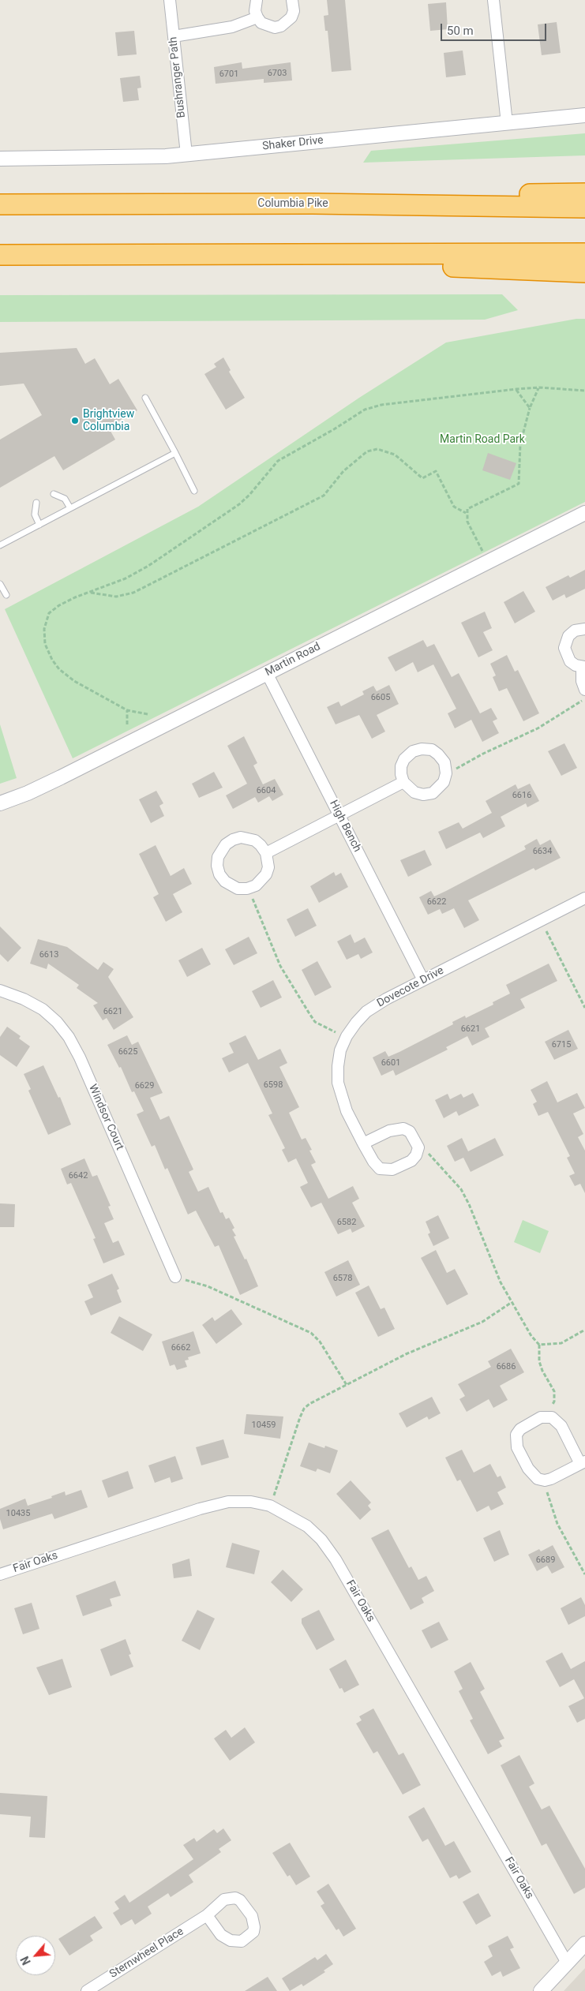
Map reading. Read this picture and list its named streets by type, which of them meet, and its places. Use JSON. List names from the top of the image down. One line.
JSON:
{"streets":{"highway":["Columbia Pike"],"street":["Bushranger Path","Shaker Drive","Martin Road","High Bench","Dovecote Drive","Windsor Court","Fair Oaks","Sternwheel Place"]},"crossings":[["Bushranger Path","Shaker Drive"],["Martin Road","High Bench"],["High Bench","Dovecote Drive"]],"parks":["Martin Road Park"],"places":["Brightview Columbia"],"house_numbers":["6703","6701","6605","6604","6616","6634","6622","6613","6621","6621","6715","6625","6601","6598","6629","6642","6582","6578","6662","6686","10459","10435","6689"],"scale_bar":"50 m","north":"bottom left"}
